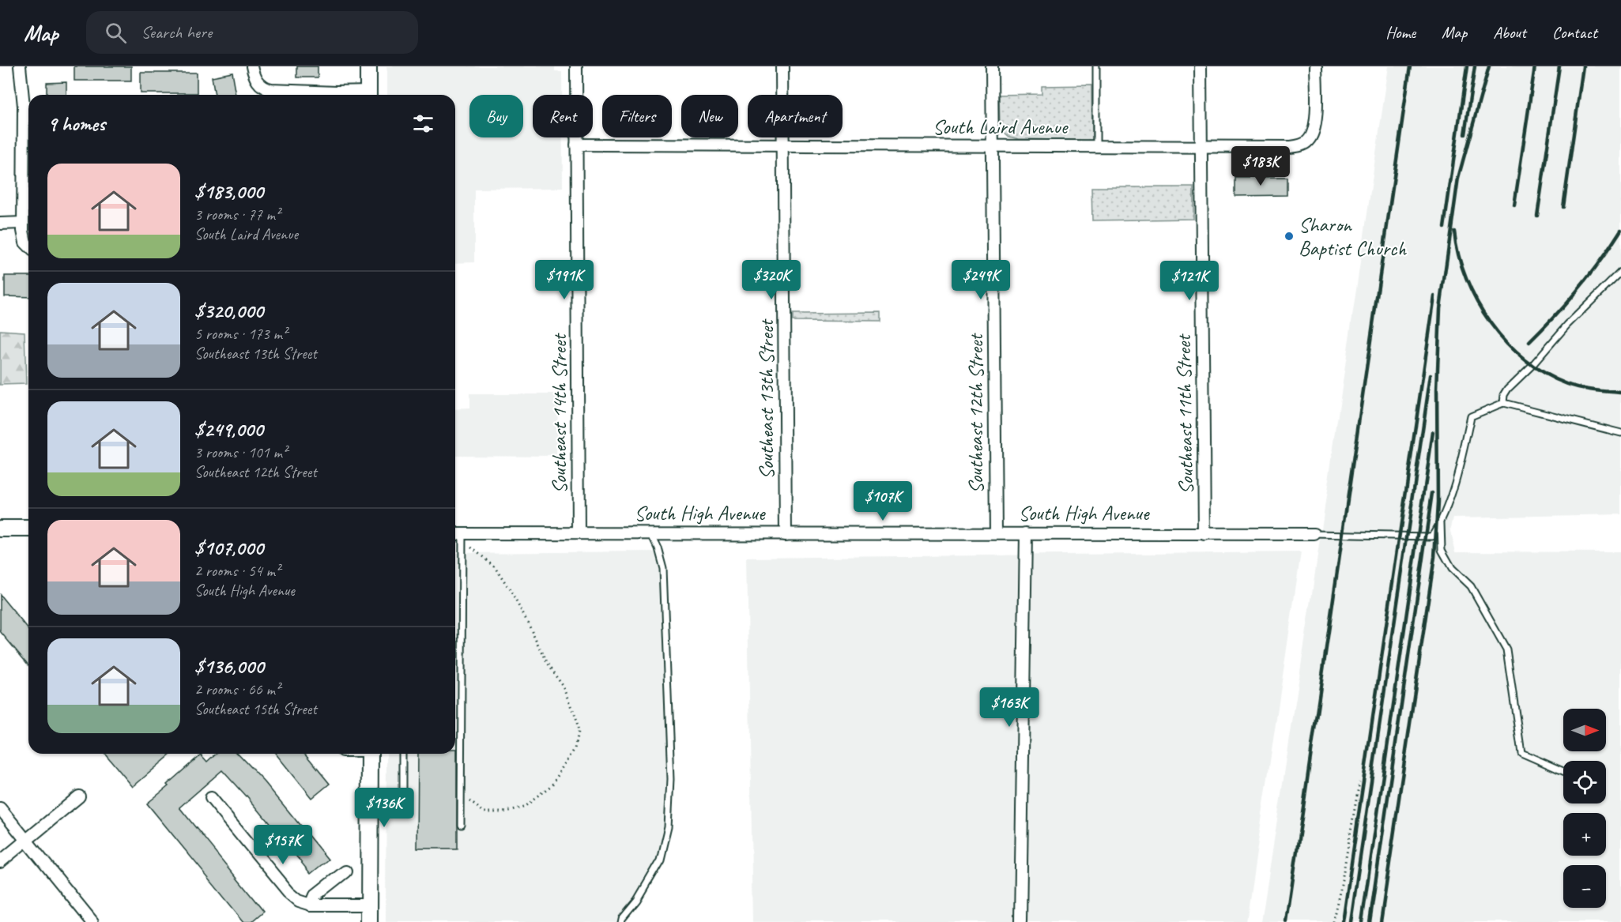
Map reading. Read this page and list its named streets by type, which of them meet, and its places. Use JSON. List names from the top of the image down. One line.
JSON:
{"streets":{"street":["South Laird Avenue","Southeast 13th Street","Southeast 14th Street","Southeast 12th Street","Southeast 11th Street","South High Avenue"]},"crossings":[["South Laird Avenue","Southeast 13th Street"],["South Laird Avenue","Southeast 14th Street"],["South Laird Avenue","Southeast 12th Street"],["South Laird Avenue","Southeast 11th Street"],["Southeast 13th Street","South High Avenue"],["Southeast 14th Street","South High Avenue"],["Southeast 12th Street","South High Avenue"],["Southeast 11th Street","South High Avenue"]],"places":["Sharon Baptist Church"],"north":"right","page":{"header":"Map","search":"Search here","nav":["Home","Map","About","Contact"],"chip":["Buy","Rent","Filters","New","Apartment"],"heading":"9 homes","price":["$183K","$191K","$320K","$249K","$121K","$107K","$163K","$136K","$157K"],"list":[{"name":"$183,000","note":"3 rooms · 77 m² · South Laird Avenue"},{"name":"$320,000","note":"5 rooms · 173 m² · Southeast 13th Street"},{"name":"$249,000","note":"3 rooms · 101 m² · Southeast 12th Street"},{"name":"$107,000","note":"2 rooms · 54 m² · South High Avenue"},{"name":"$136,000","note":"2 rooms · 66 m² · Southeast 15th Street"}],"map_buttons":["+","−"]}}
